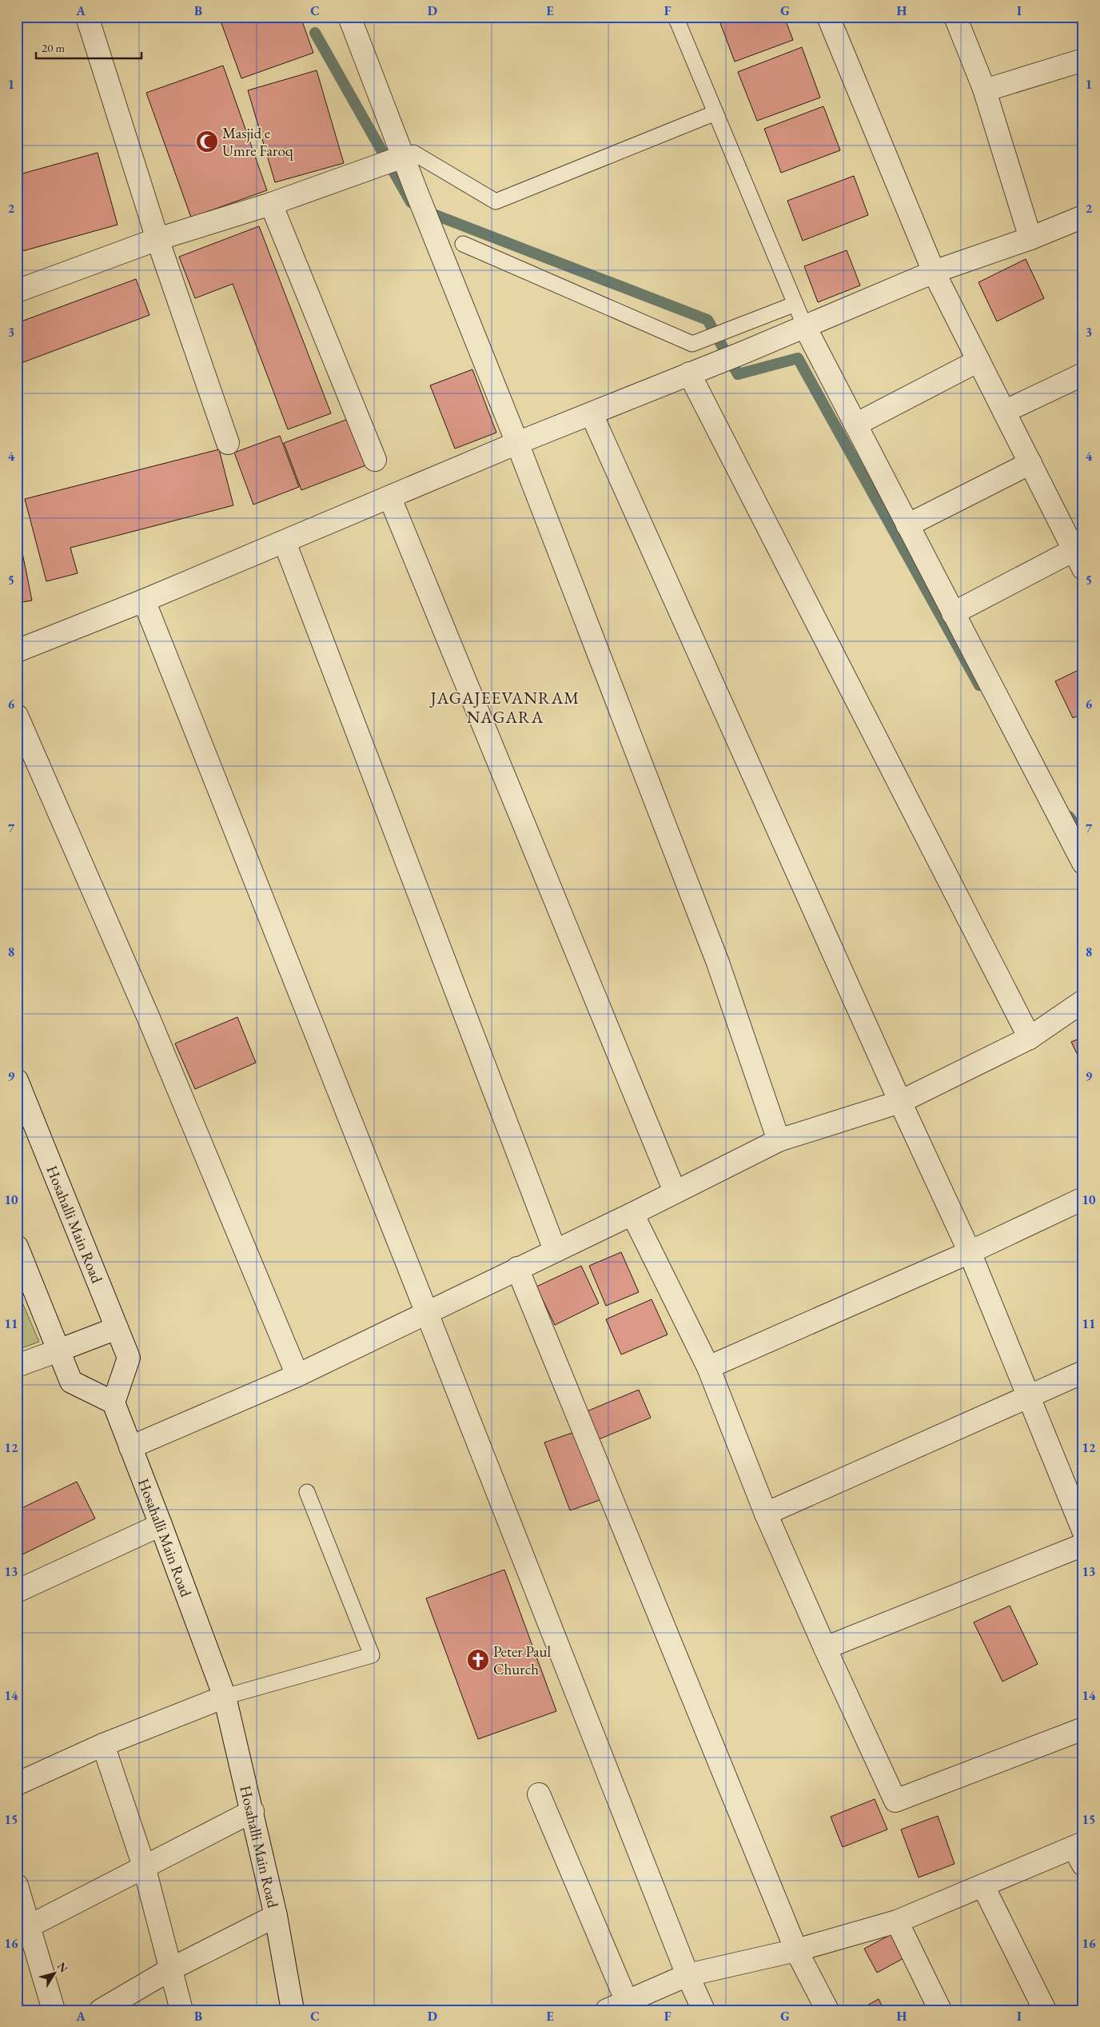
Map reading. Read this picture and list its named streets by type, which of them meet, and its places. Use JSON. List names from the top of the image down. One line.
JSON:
{"streets":{"street":["Hosahalli Main Road"]},"districts":["JAGAJEEVANRAM NAGARA"],"places":{"mosque":["Masjid e Umre Faroq"],"church":["Peter Paul Church"]},"scale_bar":"20 m","north":"top right","grid":{"columns":["A","B","C","D","E","F","G","H","I"],"rows":["1","2","3","4","5","6","7","8","9","10","11","12","13","14","15","16"]}}
